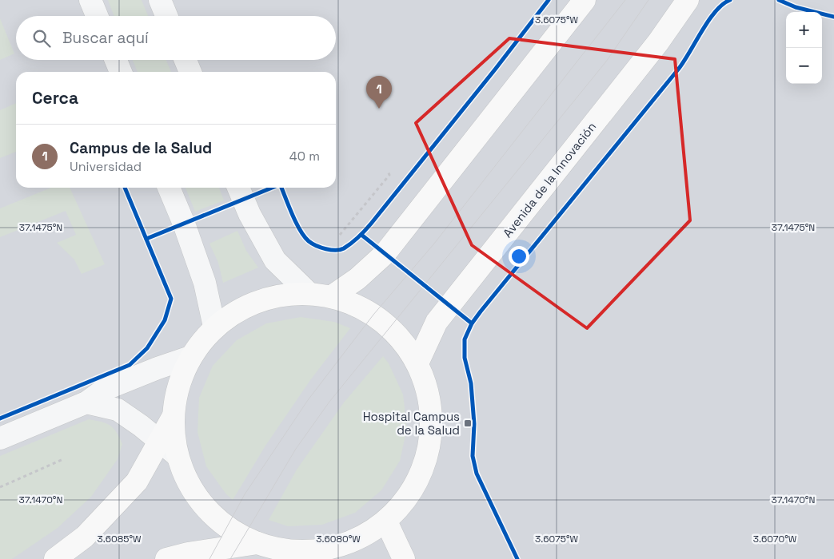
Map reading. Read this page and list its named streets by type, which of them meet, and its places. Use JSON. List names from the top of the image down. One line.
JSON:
{"streets":{"main road":["Avenida de la Innovación"]},"places":{"transit":["Hospital Campus de la Salud"]},"page":{"map_buttons":["+","−"],"search":"Buscar aquí","heading":"Cerca","pins":"1","list":[{"mark":"1","name":"Campus de la Salud","note":"Universidad","value":"40 m"}]},"coordinates":["3.6075°W","37.1475°N","37.1470°N","3.6085°W","3.6080°W","3.6070°W"]}
